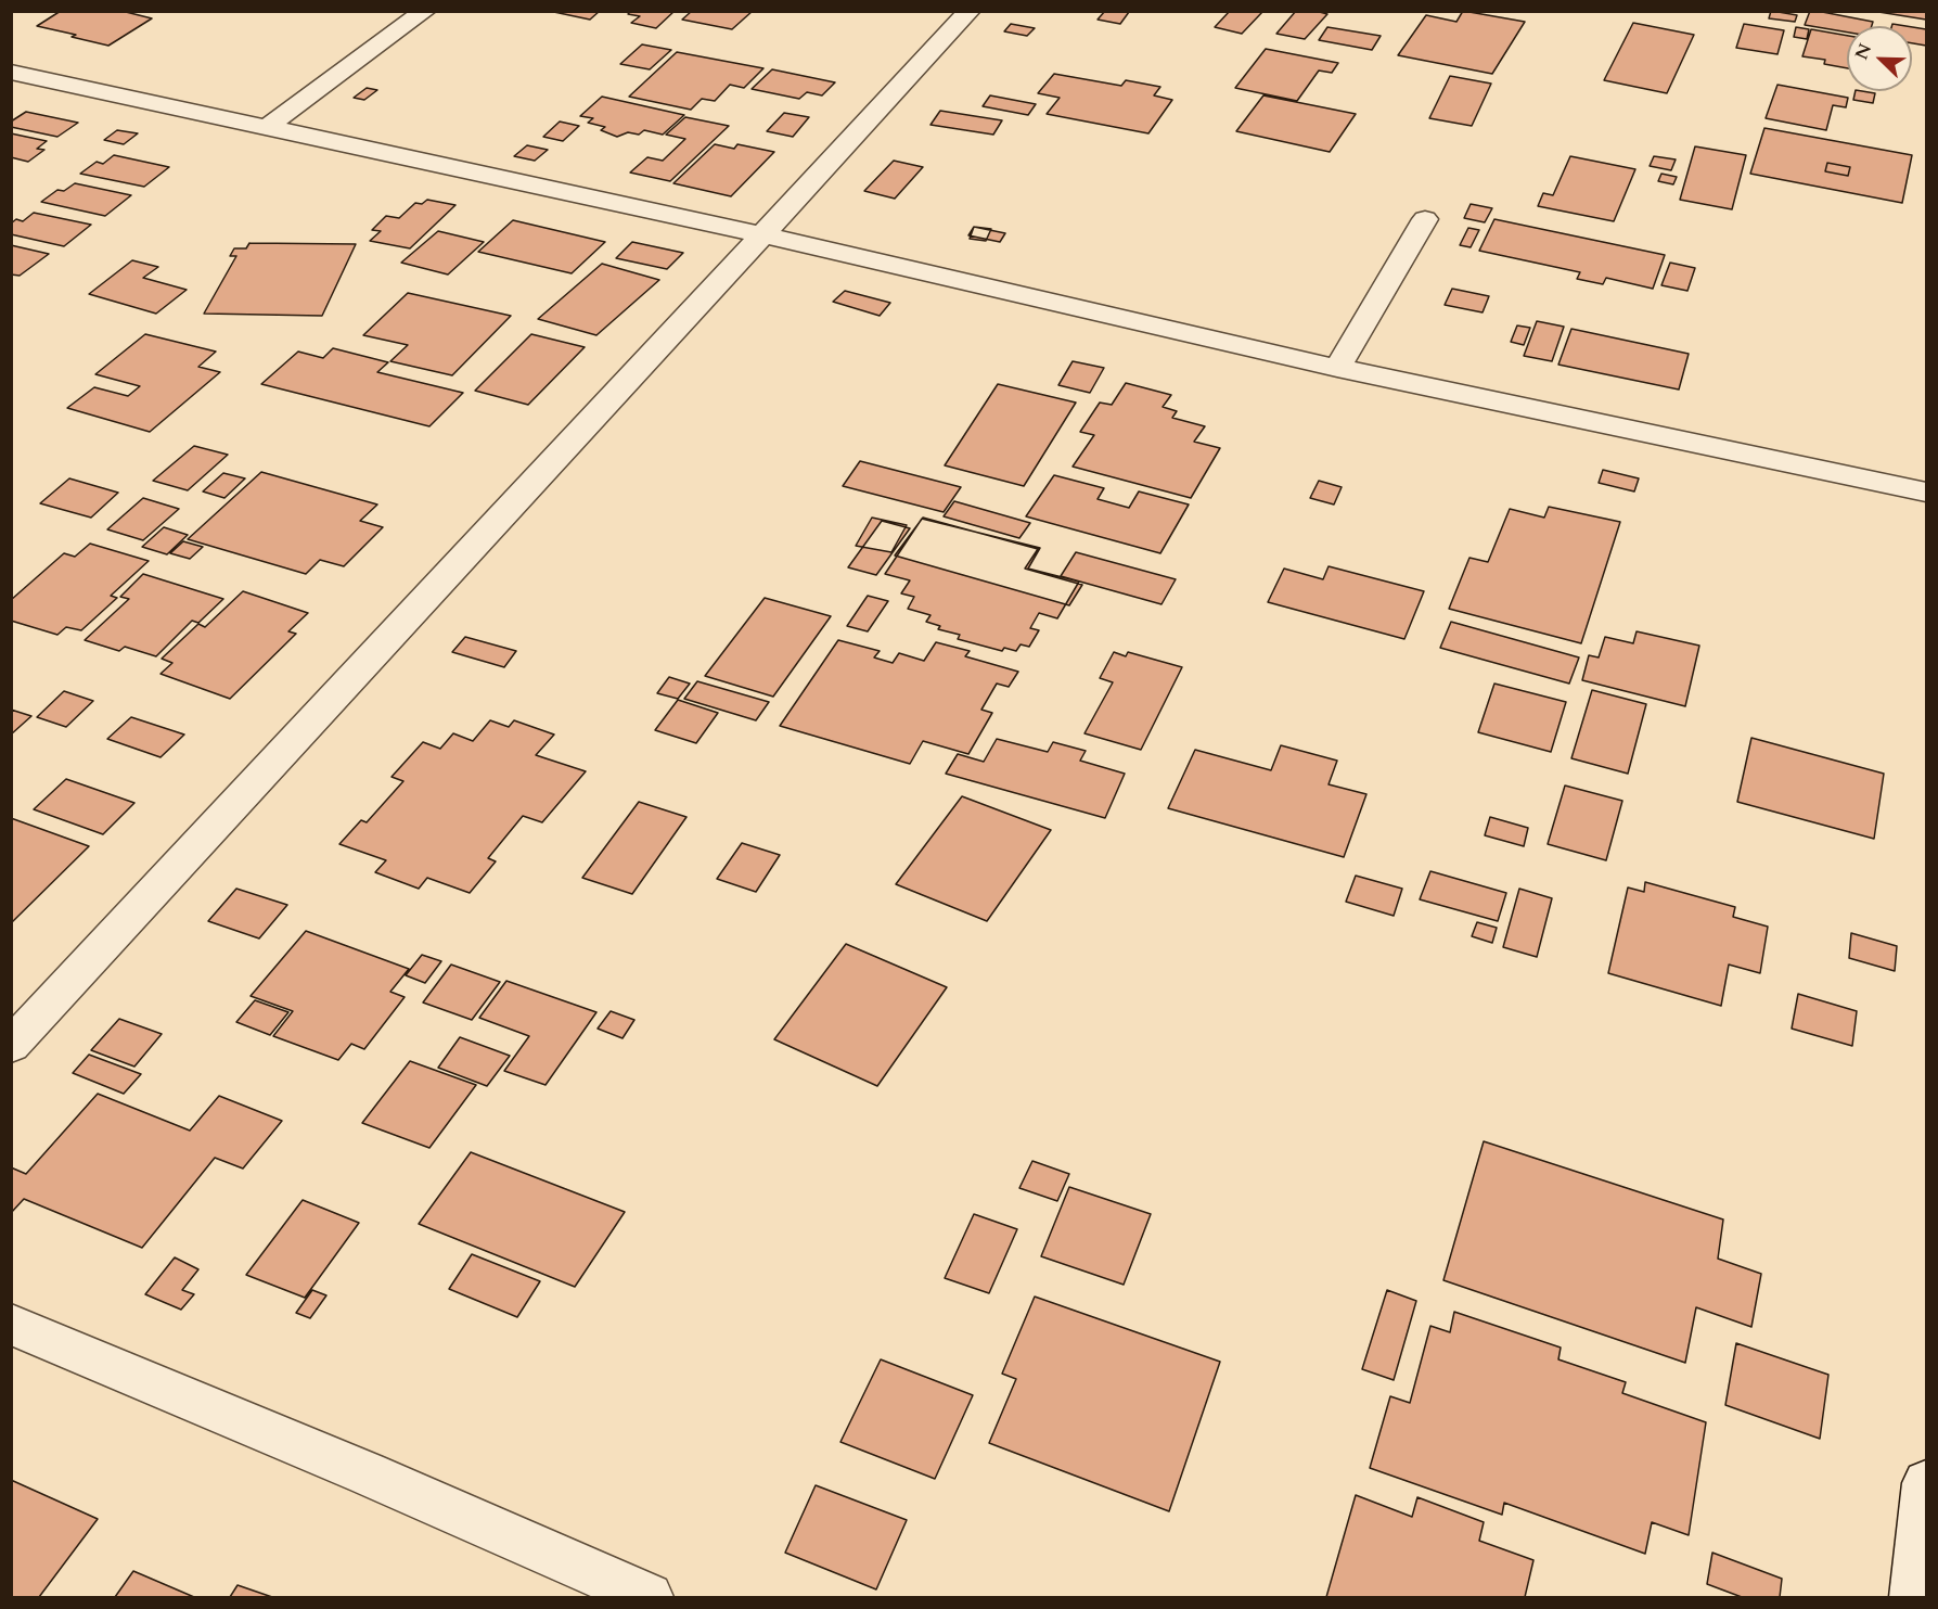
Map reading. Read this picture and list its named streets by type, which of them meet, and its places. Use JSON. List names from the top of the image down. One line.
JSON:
{"north":"top left"}
